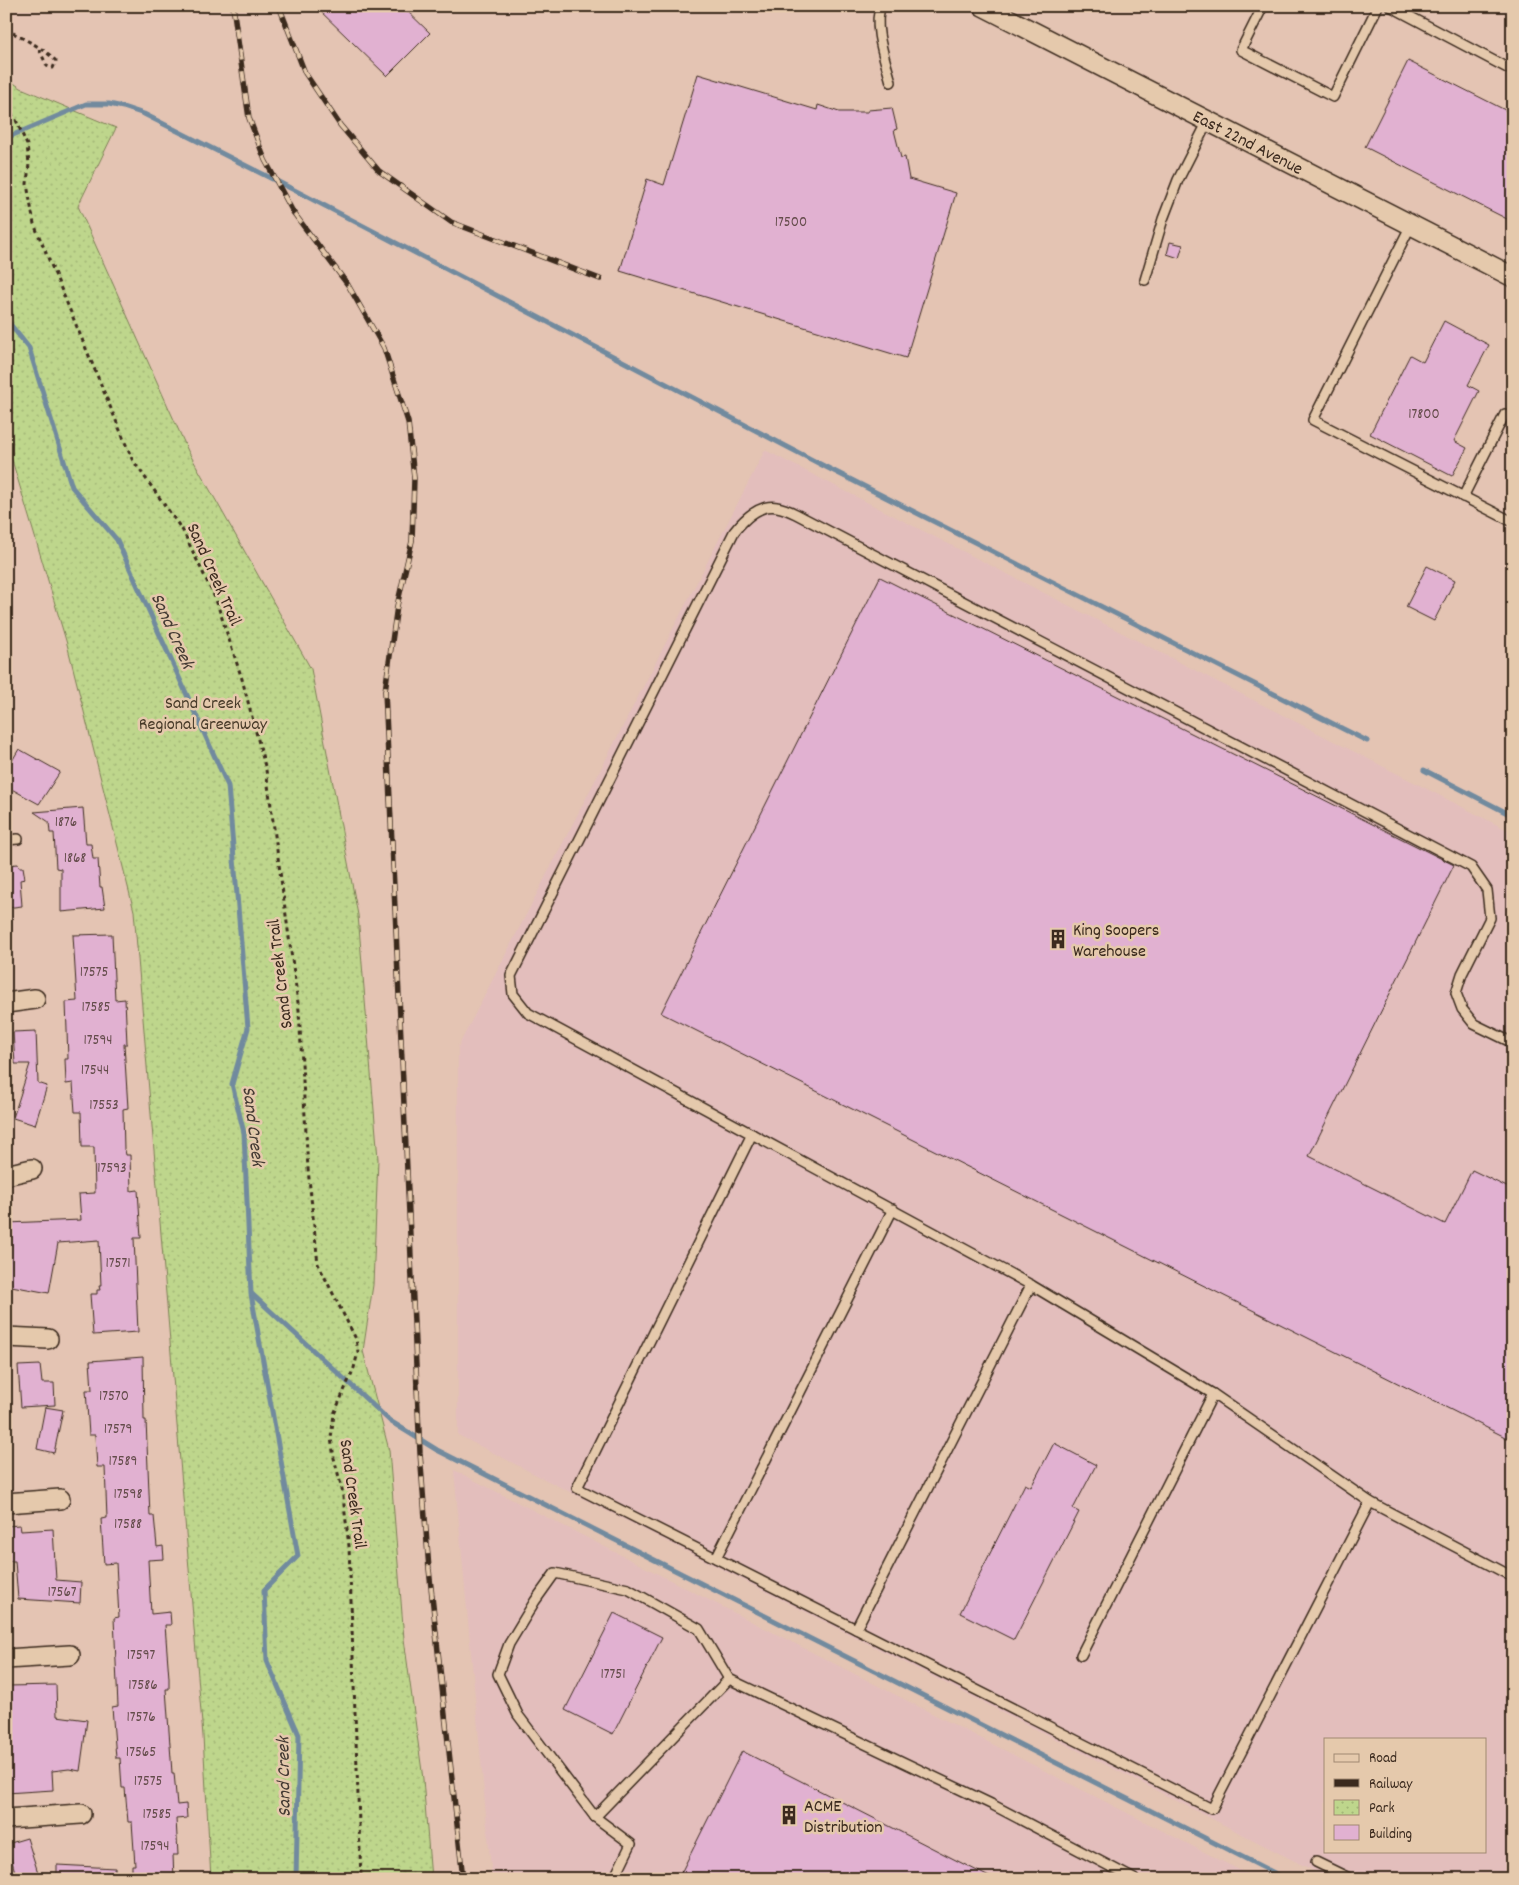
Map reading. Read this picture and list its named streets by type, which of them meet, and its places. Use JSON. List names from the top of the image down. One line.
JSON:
{"streets":{"street":["East 22nd Avenue"],"path":["Sand Creek Trail"]},"water":["Sand Creek"],"parks":["Sand Creek Regional Greenway"],"places":{"building":["King Soopers Warehouse","ACME Distribution"]},"house_numbers":["17500","17800","1876","1868","17575","17585","17594","17544","17553","17593","17571","17570","17579","17589","17598","17588","17567","17597","17751","17586","17576","17565","17575","17585","17594"],"legend":["Road","Railway","Park","Building"]}
